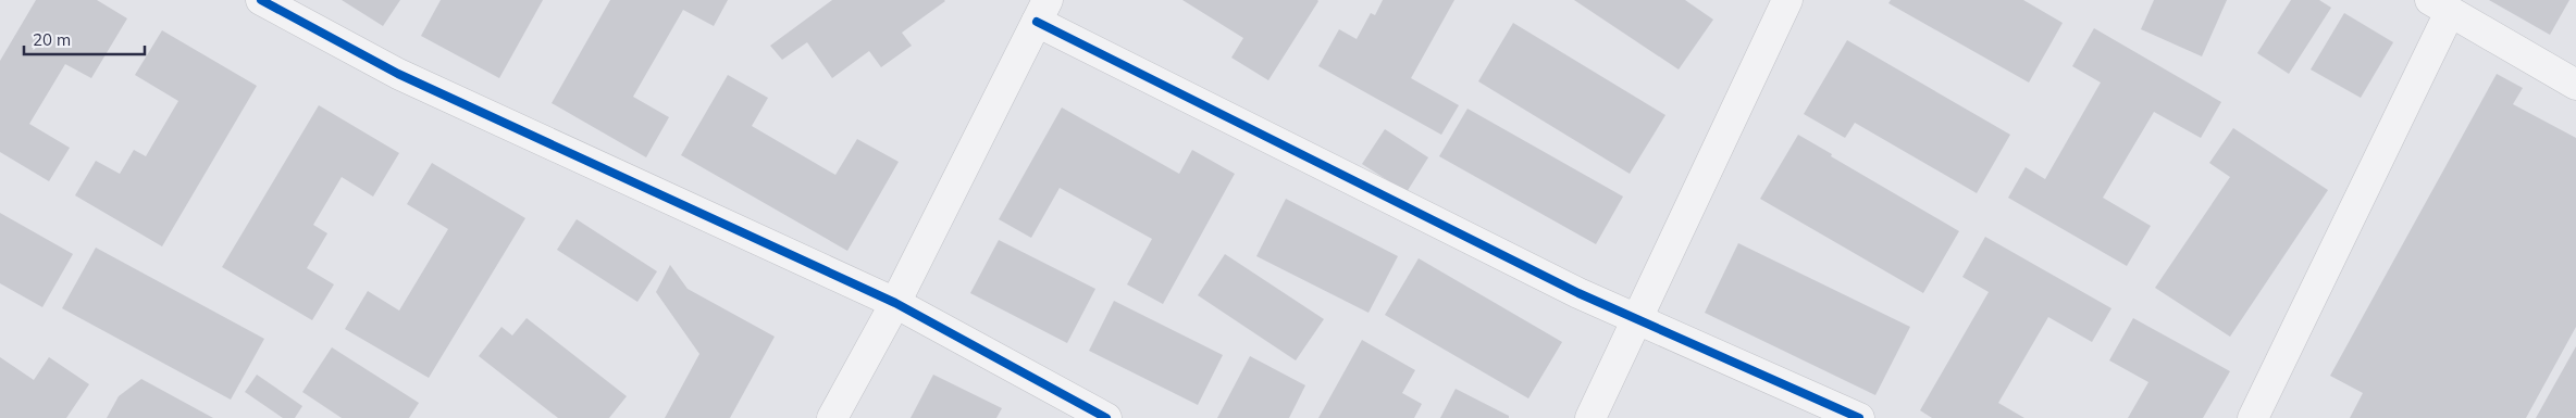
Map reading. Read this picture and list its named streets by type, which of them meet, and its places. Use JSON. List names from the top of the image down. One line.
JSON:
{"scale_bar":"20 m"}
